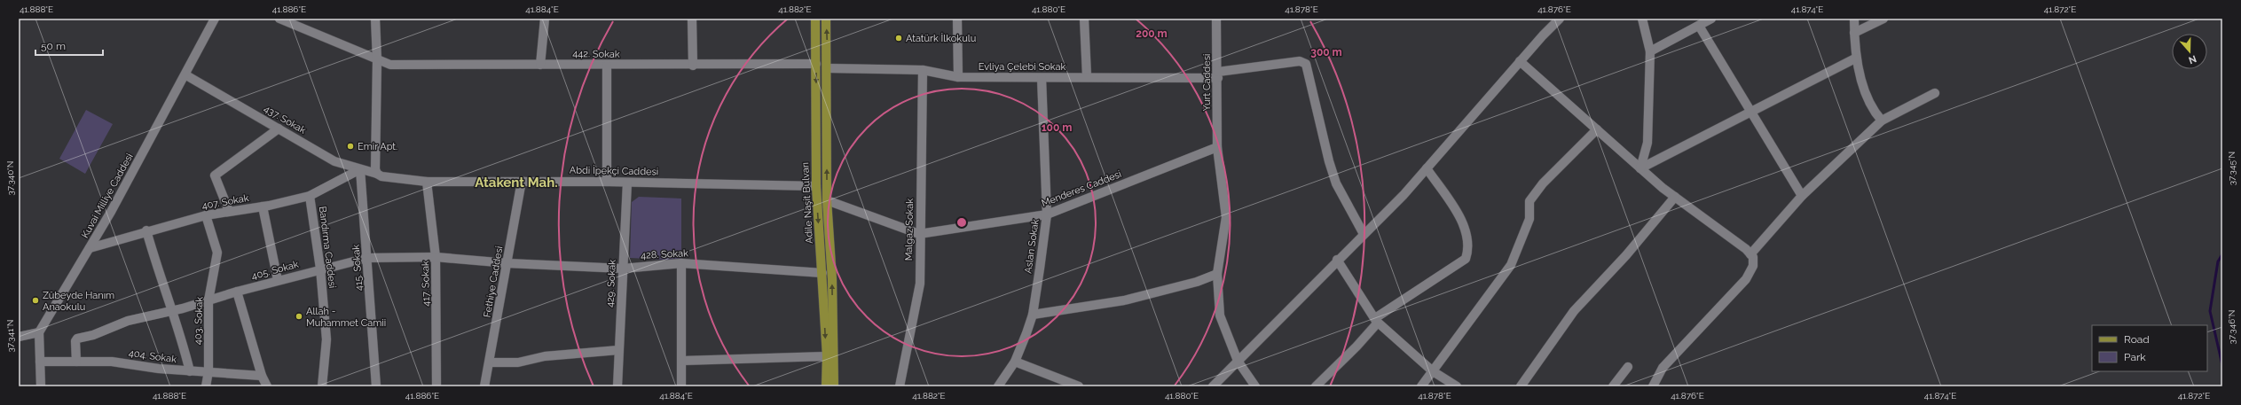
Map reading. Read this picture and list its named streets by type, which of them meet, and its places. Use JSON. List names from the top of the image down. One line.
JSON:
{"streets":{"main road":["Adile Naşit Bulvarı"],"street":["442. Sokak","Evliya Çelebi Sokak","Yurt Caddesi","437. Sokak","Abdi İpekçi Caddesi","Menderes Caddesi","Kuvai Milliye Caddesi","407. Sokak","Malgaz Sokak","Aslan Sokak","Bandırma Caddesi","428. Sokak","415. Sokak","405. Sokak","Fethiye Caddesi","417. Sokak","429. Sokak","403. Sokak","404. Sokak"]},"crossings":[["442. Sokak","Adile Naşit Bulvarı"],["Evliya Çelebi Sokak","Yurt Caddesi"],["Evliya Çelebi Sokak","Adile Naşit Bulvarı"],["Evliya Çelebi Sokak","Malgaz Sokak"],["Evliya Çelebi Sokak","Aslan Sokak"],["Yurt Caddesi","Menderes Caddesi"],["437. Sokak","Abdi İpekçi Caddesi"],["437. Sokak","Kuvai Milliye Caddesi"],["437. Sokak","407. Sokak"],["437. Sokak","415. Sokak"],["Abdi İpekçi Caddesi","Adile Naşit Bulvarı"],["Abdi İpekçi Caddesi","Fethiye Caddesi"],["Abdi İpekçi Caddesi","417. Sokak"],["Abdi İpekçi Caddesi","429. Sokak"],["Menderes Caddesi","Adile Naşit Bulvarı"],["Menderes Caddesi","Malgaz Sokak"],["Menderes Caddesi","Aslan Sokak"],["Kuvai Milliye Caddesi","407. Sokak"],["407. Sokak","Bandırma Caddesi"],["407. Sokak","415. Sokak"],["407. Sokak","403. Sokak"],["Adile Naşit Bulvarı","428. Sokak"],["Bandırma Caddesi","405. Sokak"],["428. Sokak","405. Sokak"],["428. Sokak","Fethiye Caddesi"],["428. Sokak","429. Sokak"],["415. Sokak","405. Sokak"],["405. Sokak","Fethiye Caddesi"],["405. Sokak","417. Sokak"],["405. Sokak","403. Sokak"],["405. Sokak","404. Sokak"],["403. Sokak","404. Sokak"]],"districts":["Atakent Mah."],"places":["Atatürk İlkokulu","Emir Apt.","Zübeyde Hanım Anaokulu","Allah - Muhammet Camii"],"legend":["Road","Park"],"scale_bar":"50 m","north":"bottom","coordinates":["41.888°E","41.886°E","41.884°E","41.882°E","41.880°E","41.878°E","41.876°E","41.874°E","41.872°E","37.345°N","37.340°N","37.346°N","37.341°N"],"rings":["200 m","300 m","100 m"]}
